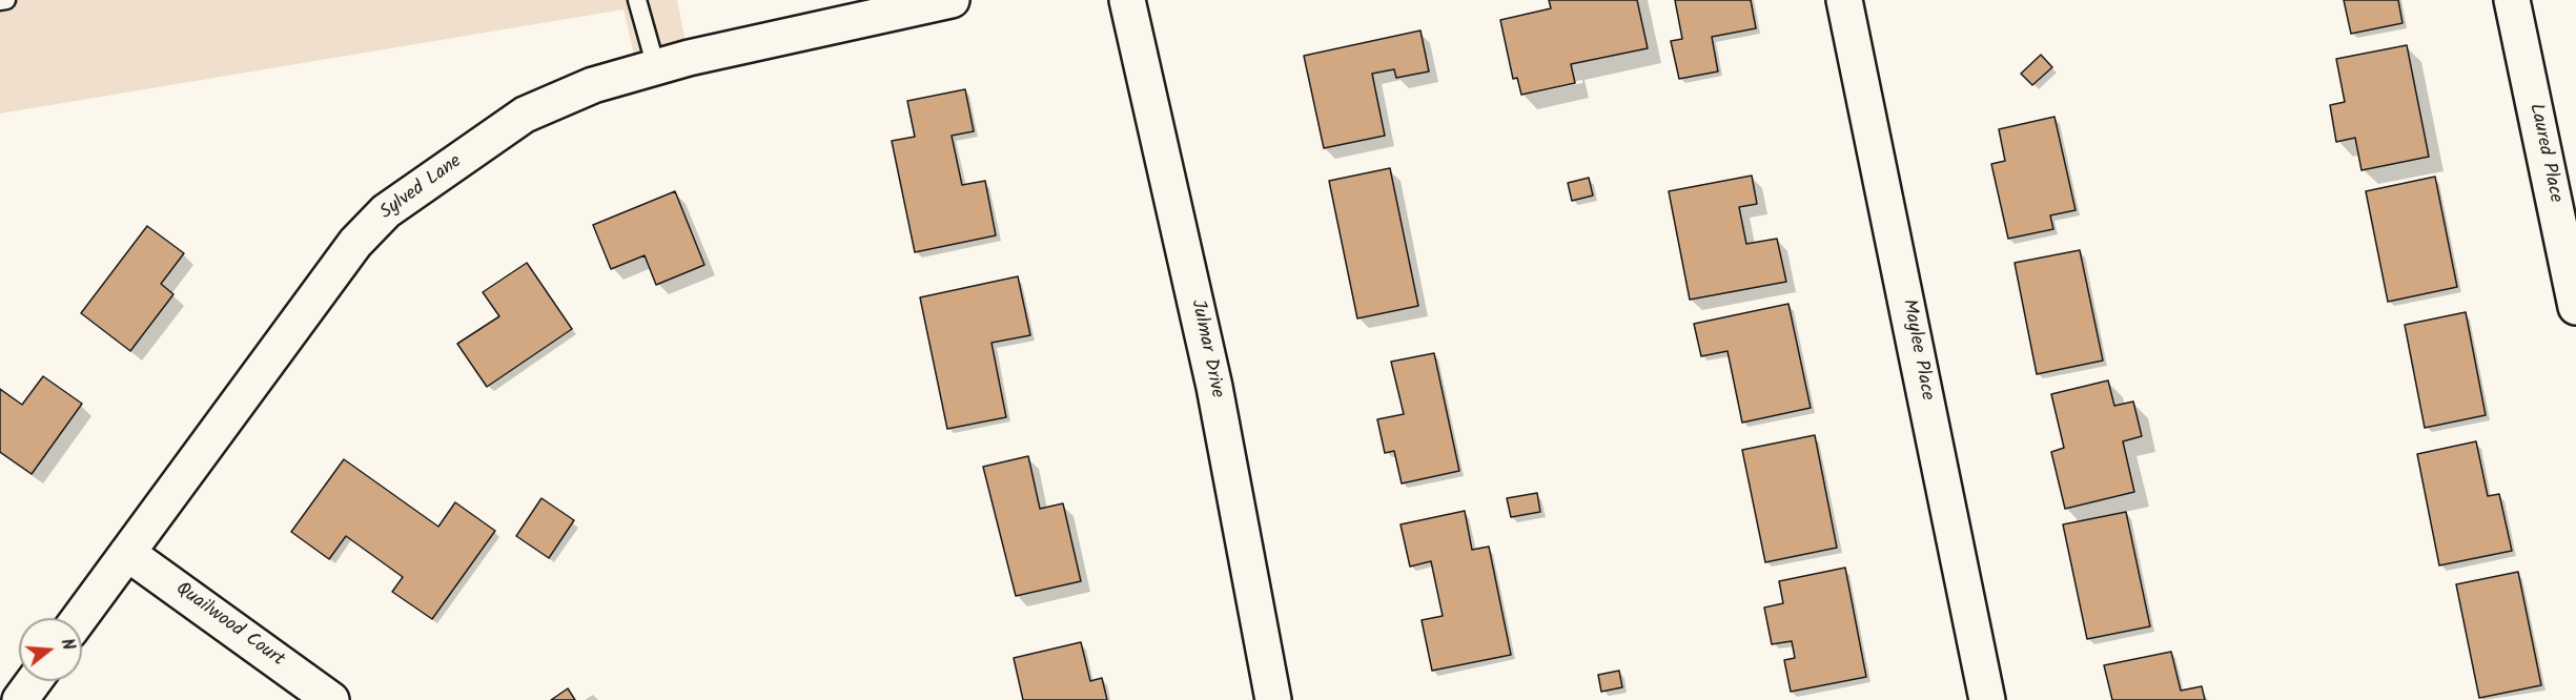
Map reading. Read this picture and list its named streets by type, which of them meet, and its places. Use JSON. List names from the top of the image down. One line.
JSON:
{"streets":{"street":["Laured Place","Sylved Lane","Julmar Drive","Maylee Place","Quailwood Court"]},"crossings":[["Sylved Lane","Quailwood Court"]],"north":"right"}
